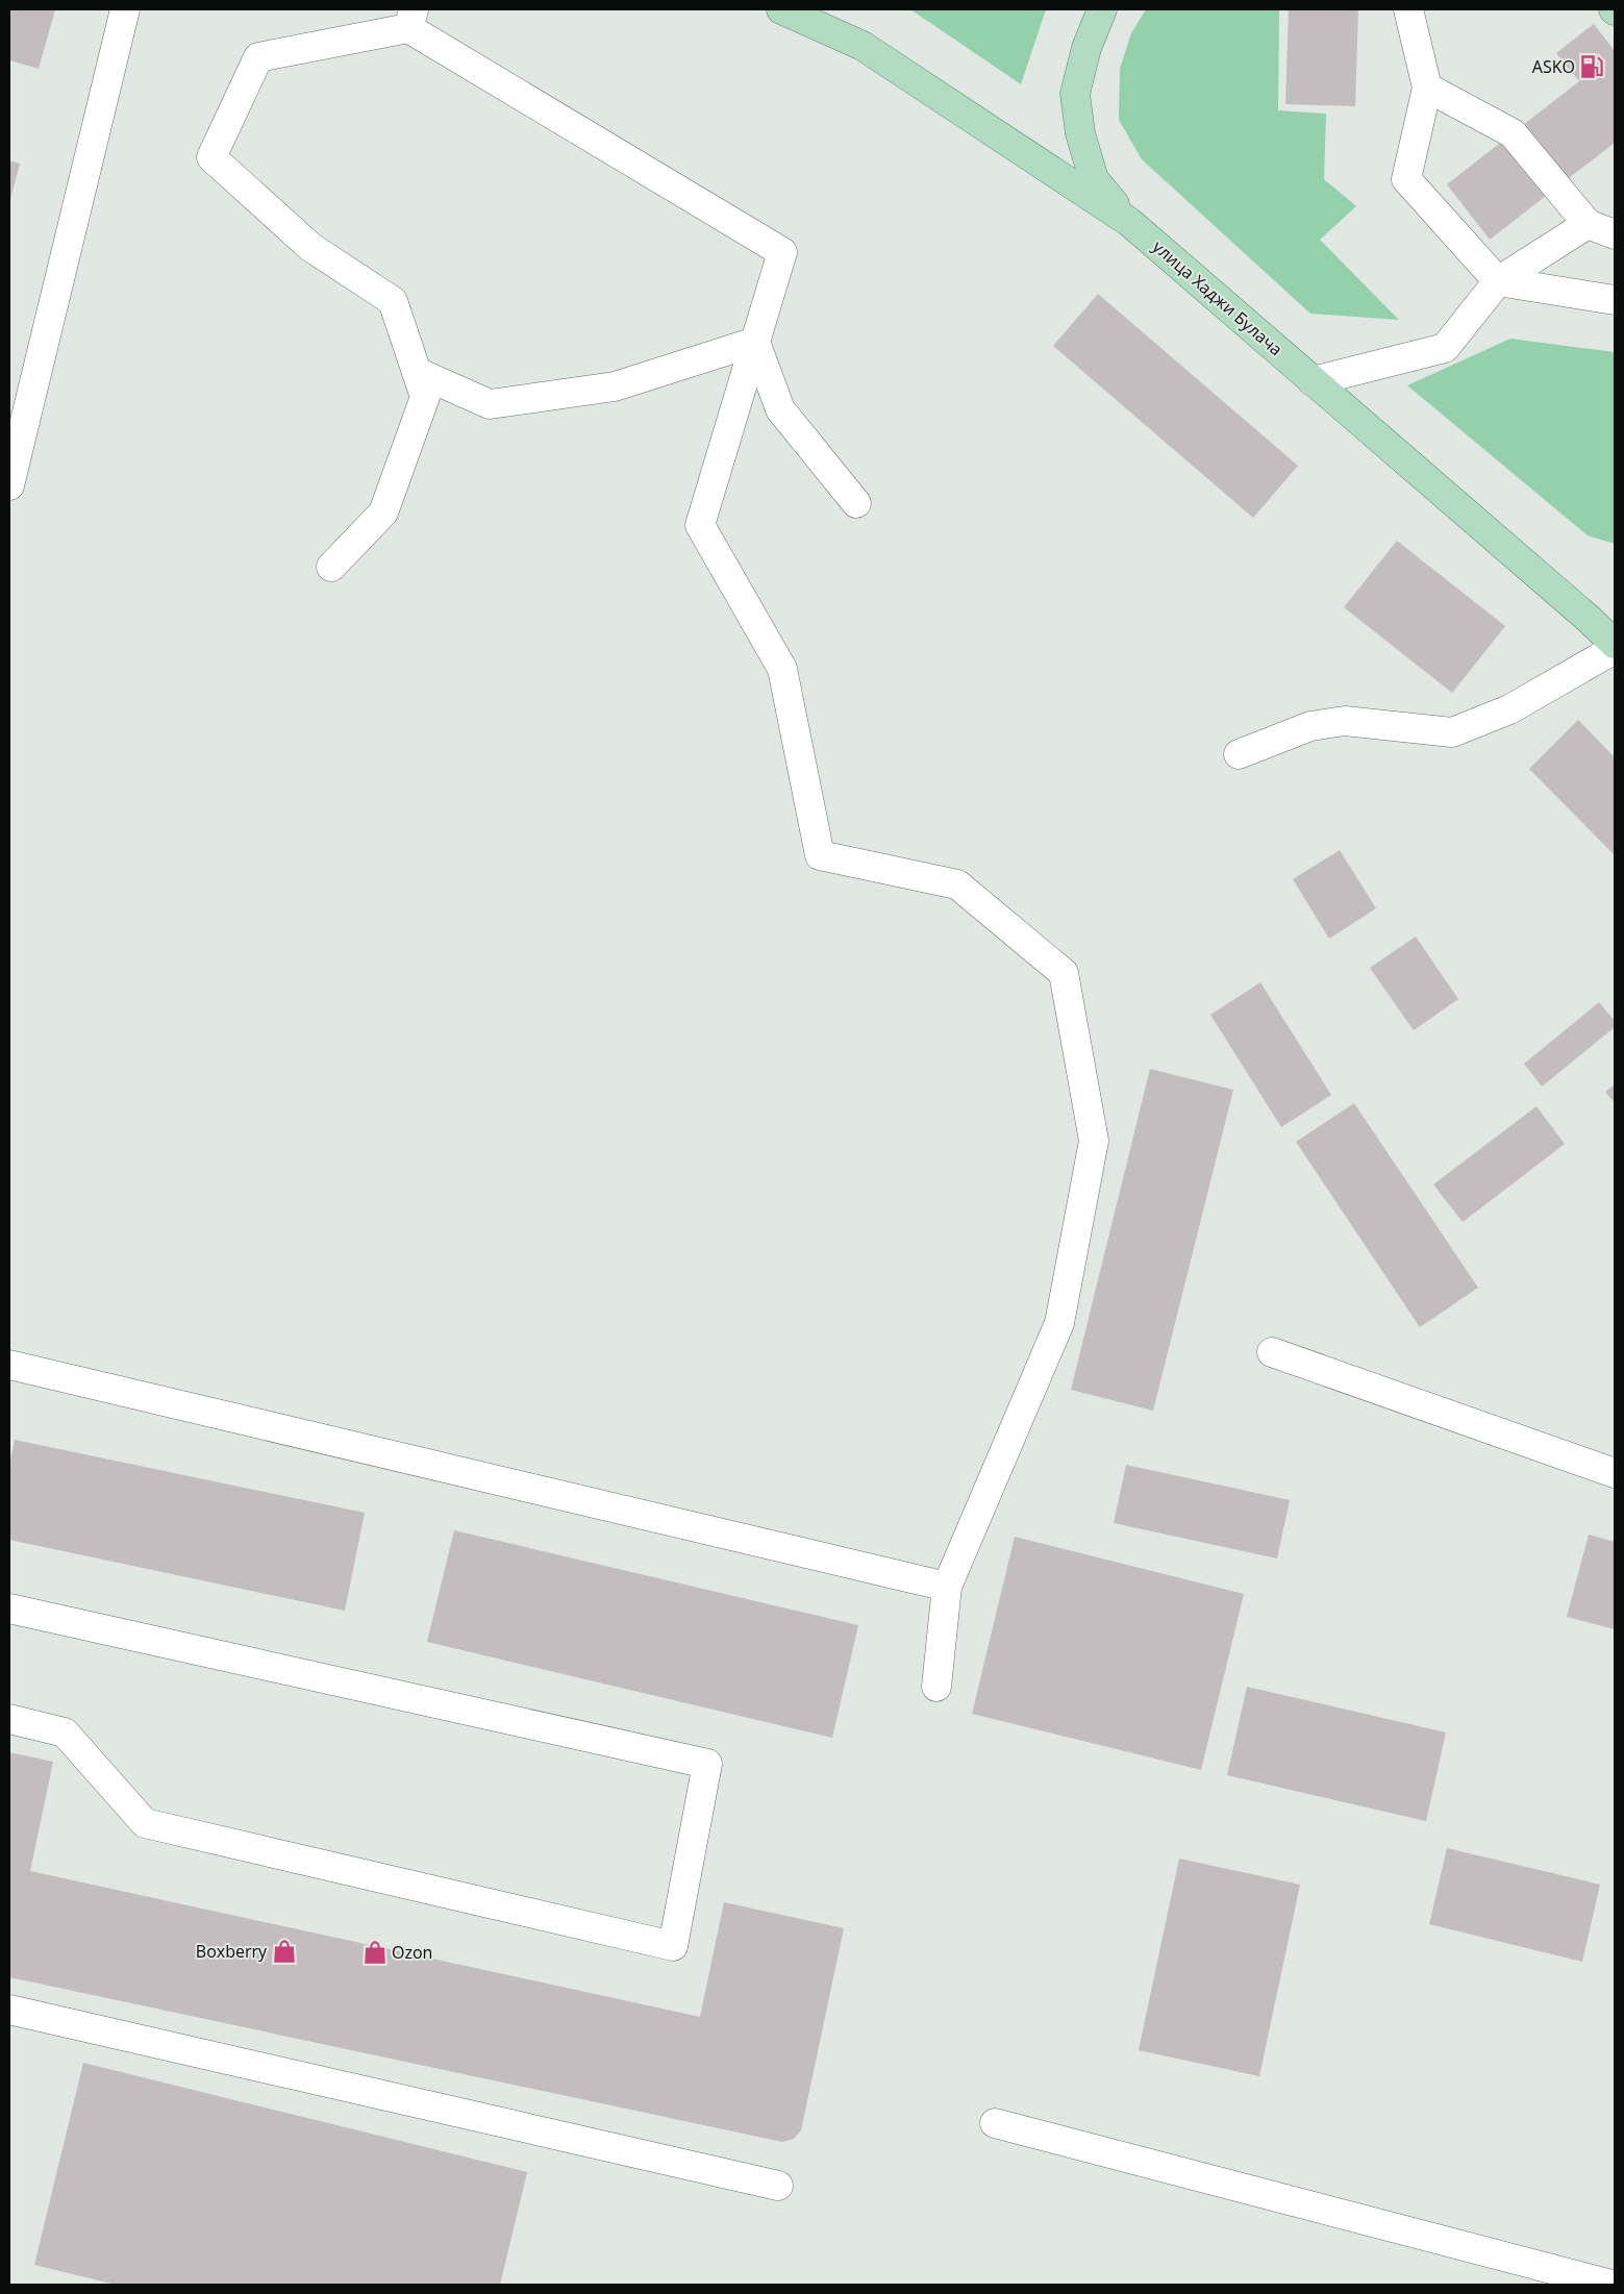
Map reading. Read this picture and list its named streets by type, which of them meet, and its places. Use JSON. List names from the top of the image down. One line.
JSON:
{"streets":{"main road":["улица Хаджи Булача"]},"places":{"fuel station":["ASKO"],"shop":["Boxberry","Ozon"]}}
